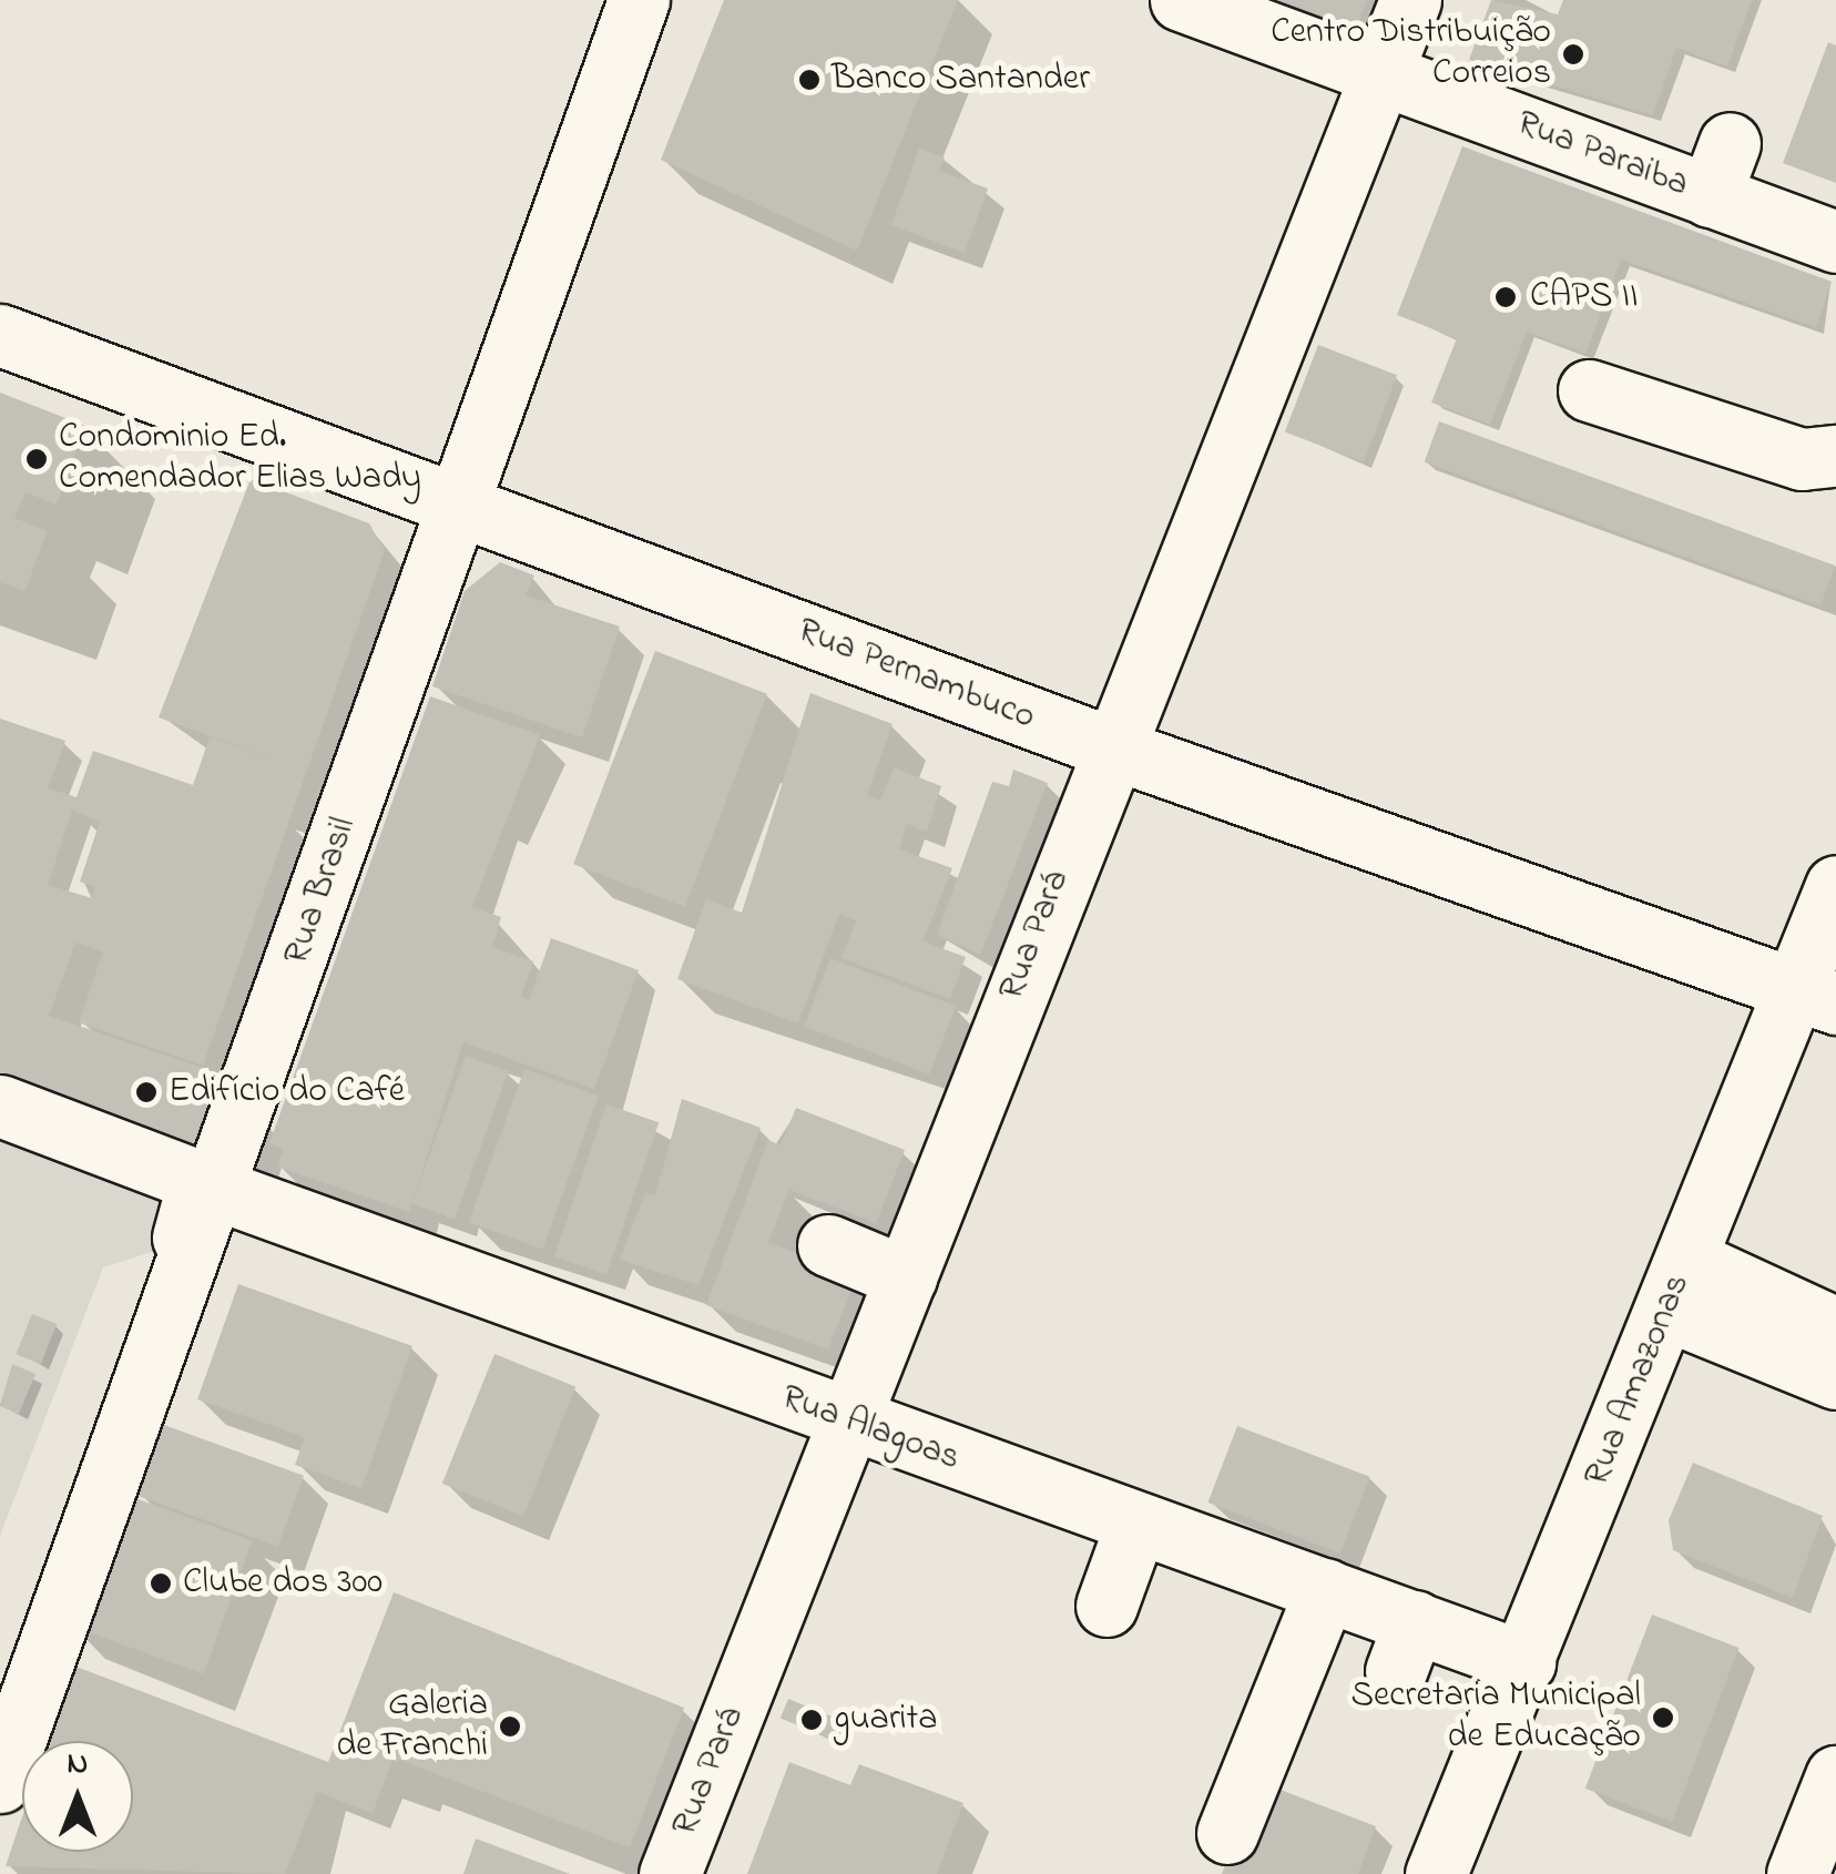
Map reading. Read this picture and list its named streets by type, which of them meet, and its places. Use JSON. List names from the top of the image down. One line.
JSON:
{"streets":{"street":["Rua Paraiba","Rua Pernambuco","Rua Brasil","Rua Pará","Rua Amazonas","Rua Alagoas"]},"crossings":[["Rua Paraiba","Rua Pará"],["Rua Pernambuco","Rua Brasil"],["Rua Pernambuco","Rua Pará"],["Rua Pernambuco","Rua Amazonas"],["Rua Brasil","Rua Alagoas"],["Rua Pará","Rua Alagoas"],["Rua Amazonas","Rua Alagoas"]],"places":["Centro Distribuição Correios","Banco Santander","CAPS II","Condominio Ed. Comendador Elias Wady","Edifício do Café","Clube dos 300","Secretaria Municipal de Educação","guarita","Galeria de Franchi"],"north":"top"}
